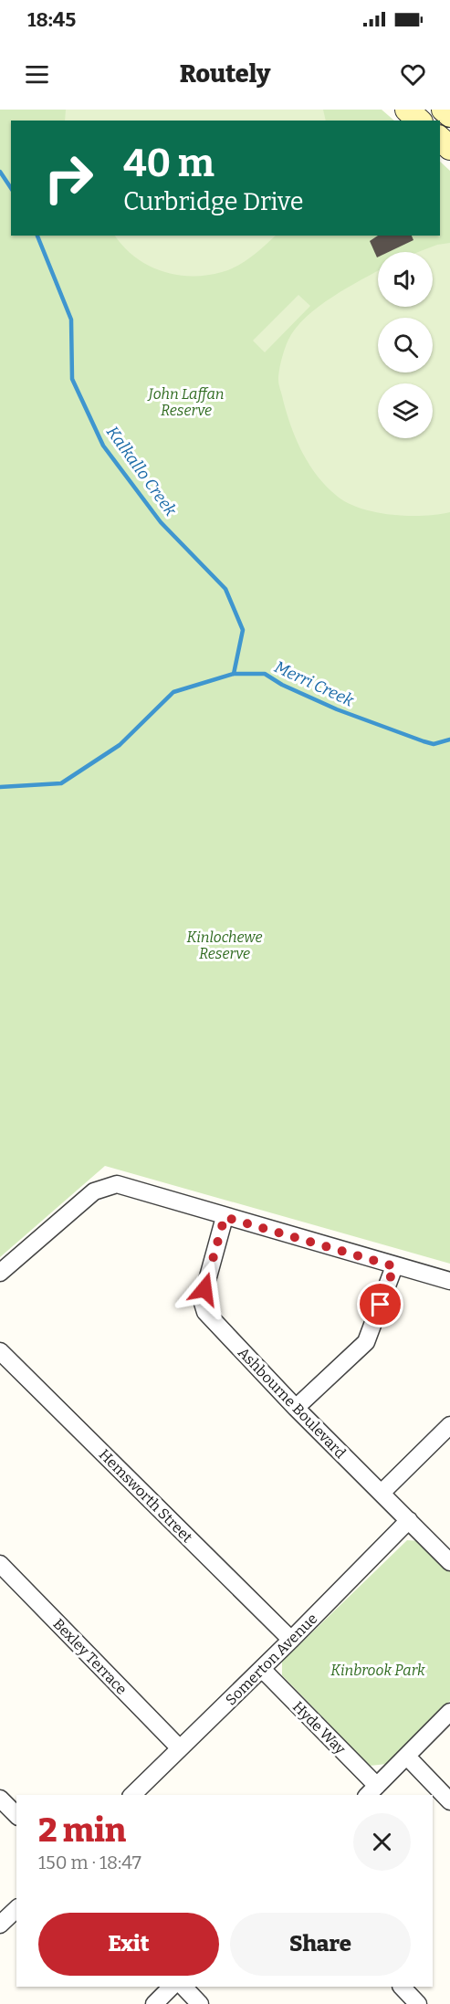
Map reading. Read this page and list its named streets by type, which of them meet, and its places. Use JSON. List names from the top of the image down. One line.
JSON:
{"streets":{"street":["Ashbourne Boulevard","Hemsworth Street","Bexley Terrace","Somerton Avenue","Hyde Way"]},"crossings":[["Ashbourne Boulevard","Somerton Avenue"],["Hemsworth Street","Somerton Avenue"],["Bexley Terrace","Somerton Avenue"],["Somerton Avenue","Hyde Way"]],"water":["Kalkallo Creek","Merri Creek"],"parks":["John Laffan Reserve","Kinlochewe Reserve","Kinbrook Park"],"page":{"status":"18:45","header":"Routely","turn":["40 m","Curbridge Drive"],"heading":["2 min","150 m · 18:47"],"buttons":["Exit","Share"]}}
